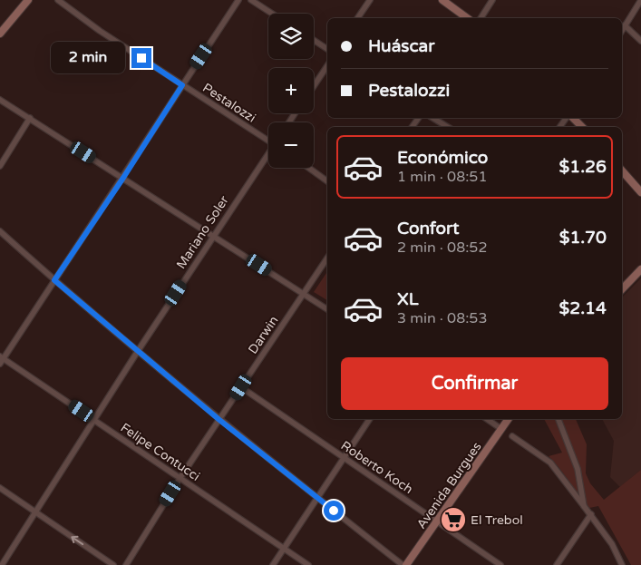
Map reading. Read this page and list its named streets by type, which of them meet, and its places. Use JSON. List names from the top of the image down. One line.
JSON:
{"streets":{"street":["Pestalozzi","Mariano Soler","Darwin","Felipe Contucci","Roberto Koch","Avenida Burgues"]},"crossings":[["Mariano Soler","Felipe Contucci"],["Darwin","Felipe Contucci"],["Darwin","Roberto Koch"],["Roberto Koch","Avenida Burgues"]],"places":{"supermarket":["El Trebol"]},"page":{"map_buttons":["+","−"],"banner":["Huáscar","Pestalozzi"],"bubble":"2 min","list":[{"name":"Económico","note":"1 min · 08:51","value":"$1.26"},{"name":"Confort","note":"2 min · 08:52","value":"$1.70"},{"name":"XL","note":"3 min · 08:53","value":"$2.14"}],"buttons":"Confirmar"}}
